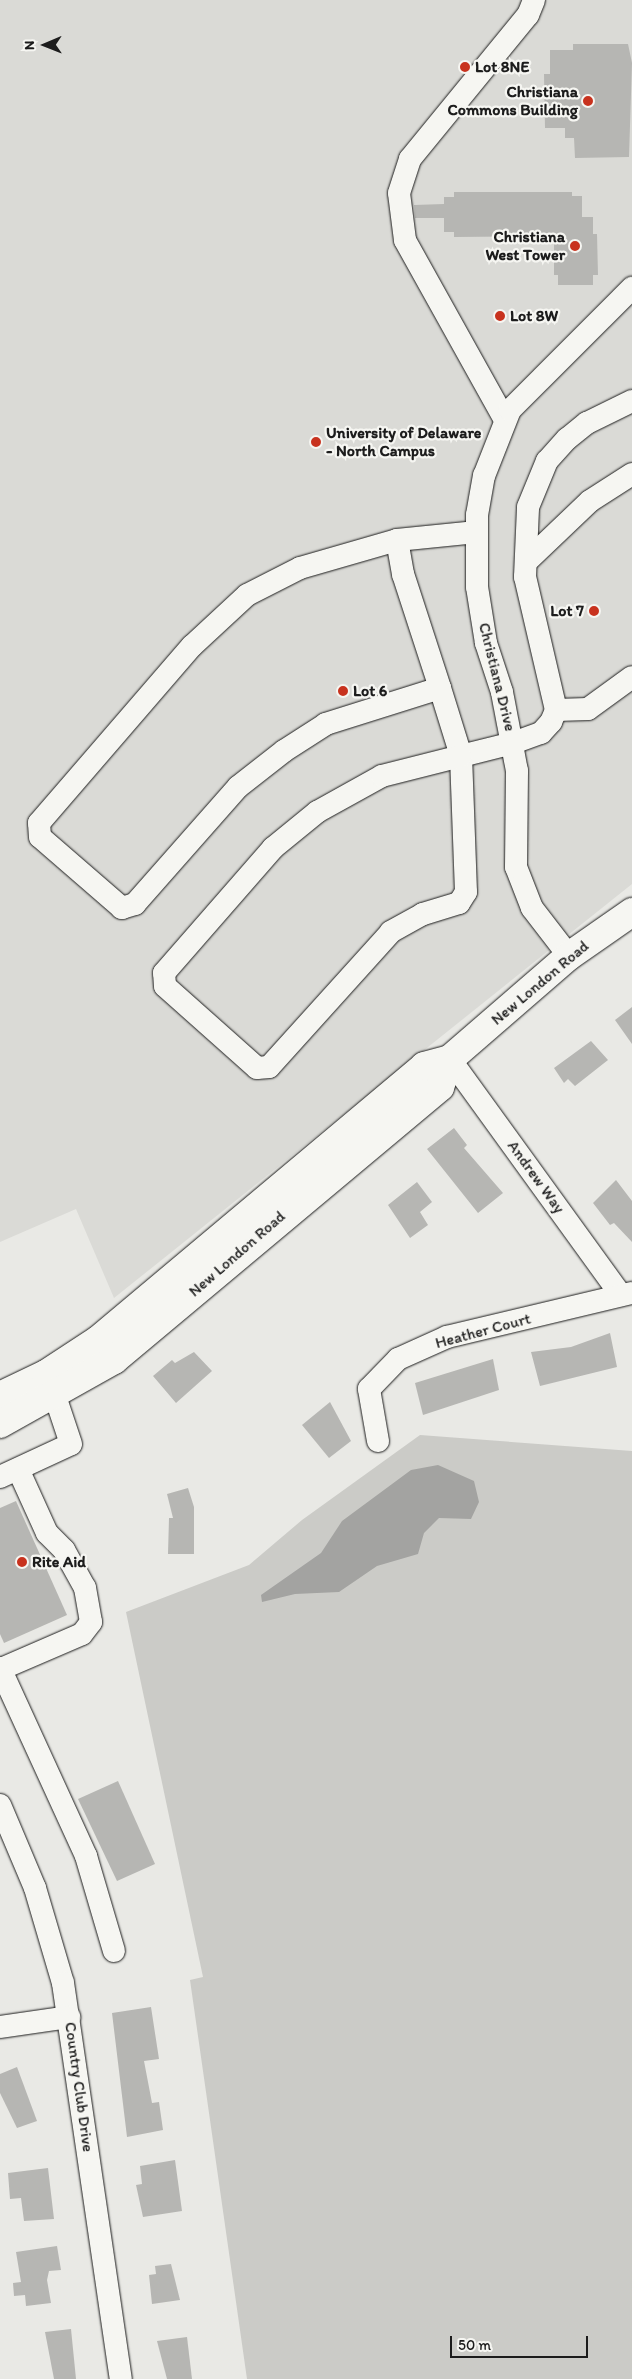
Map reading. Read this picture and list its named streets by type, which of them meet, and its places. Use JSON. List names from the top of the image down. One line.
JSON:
{"streets":{"main road":["New London Road"],"street":["Christiana Drive","Andrew Way","Heather Court","Country Club Drive"]},"crossings":[["Christiana Drive","New London Road"],["New London Road","Andrew Way"],["Andrew Way","Heather Court"]],"places":["Lot 8NE","Christiana Commons Building","Christiana West Tower","Lot 8W","University of Delaware - North Campus","Lot 7","Lot 6","Rite Aid"],"scale_bar":"50 m","north":"left"}
